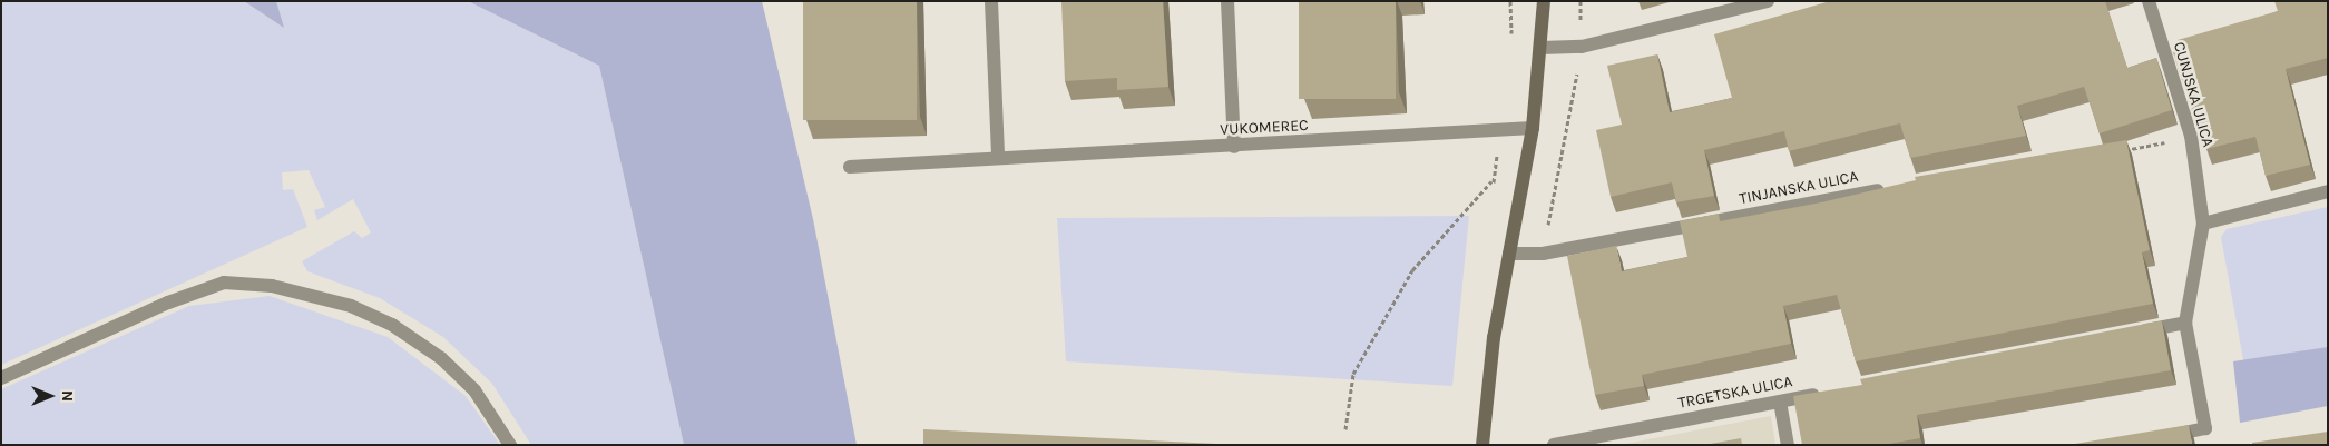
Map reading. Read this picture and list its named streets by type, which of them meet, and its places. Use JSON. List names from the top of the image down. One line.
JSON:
{"streets":{"street":["CUNJSKA ULICA","VUKOMEREC","TINJANSKA ULICA","TRGETSKA ULICA"]},"north":"right"}
